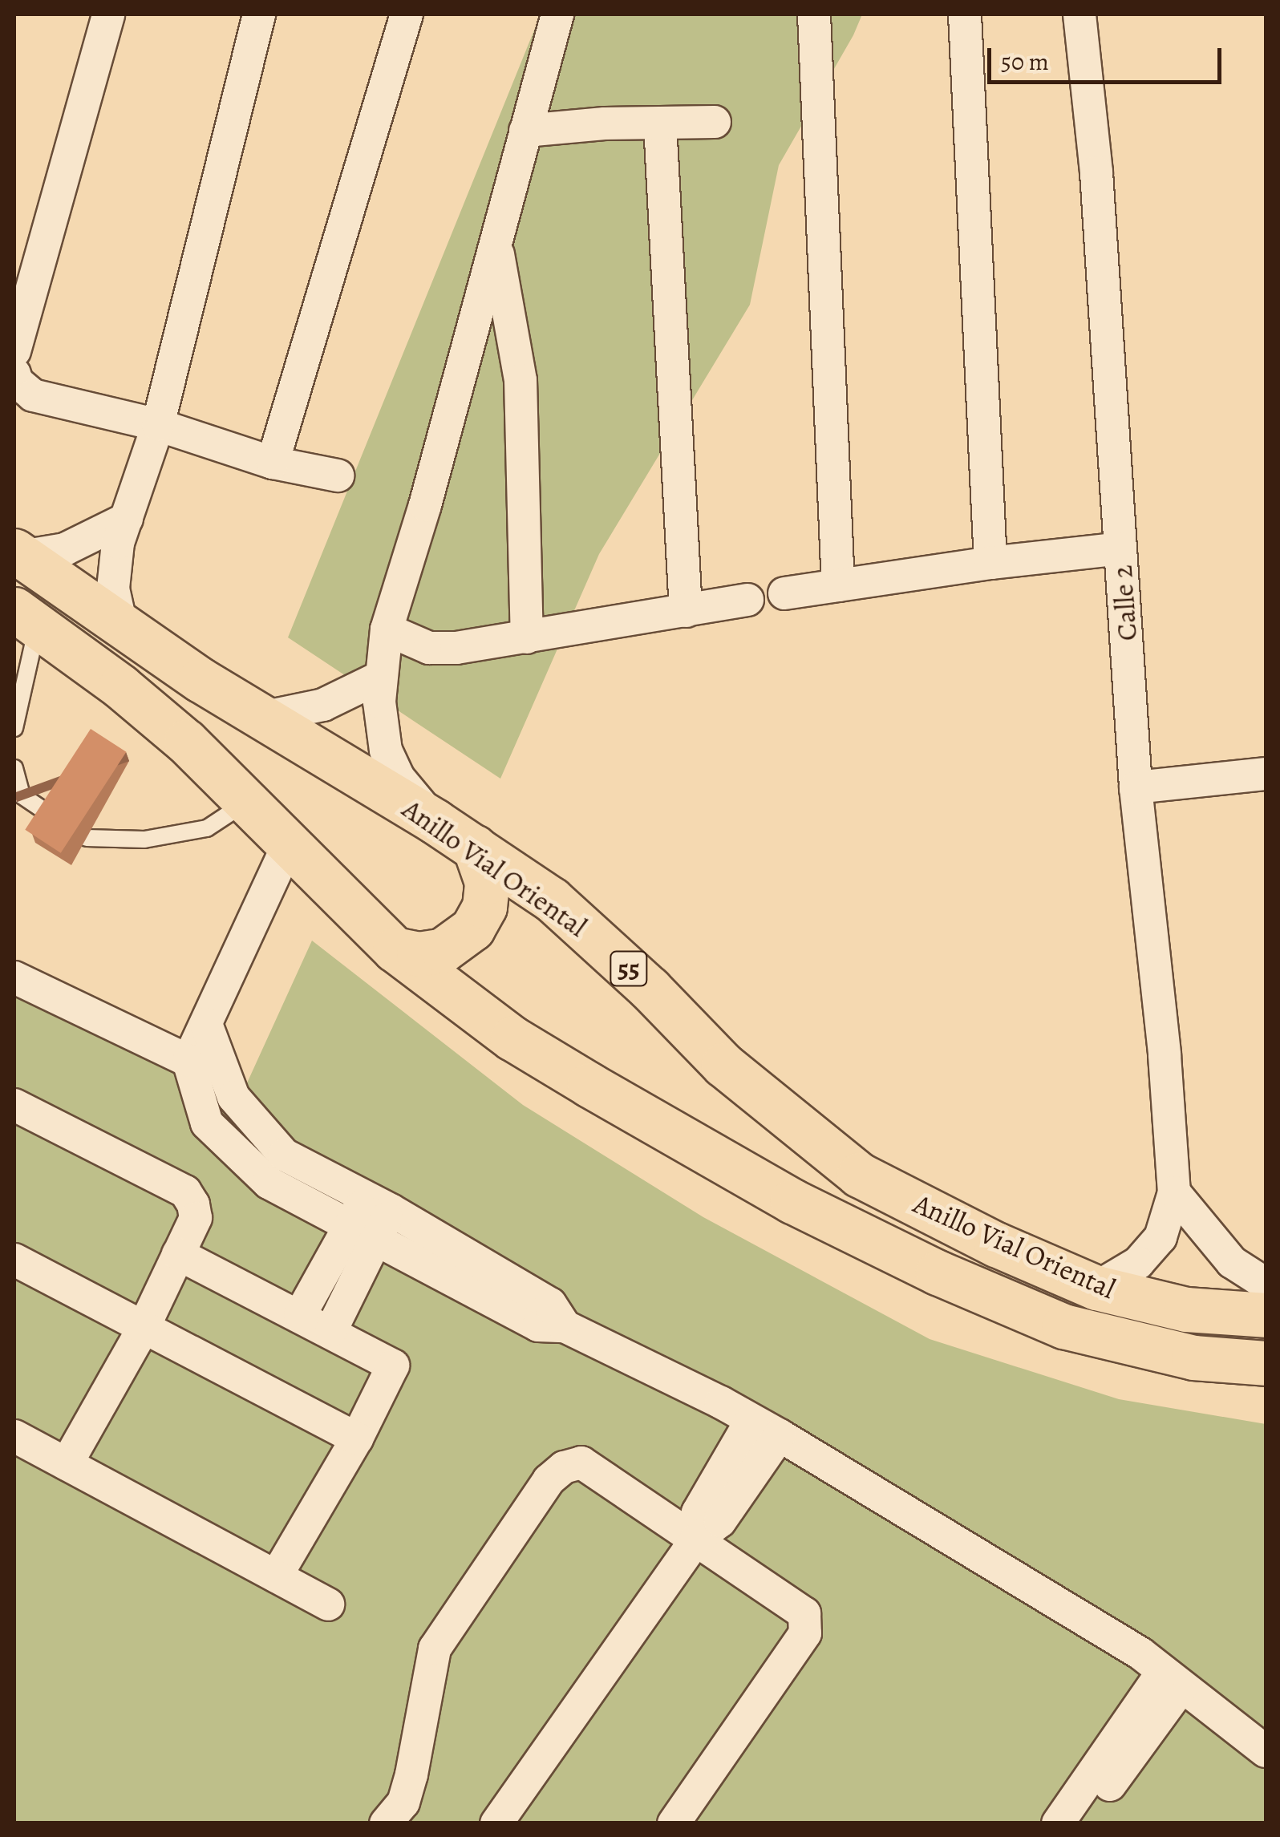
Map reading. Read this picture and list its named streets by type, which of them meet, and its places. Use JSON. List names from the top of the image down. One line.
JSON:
{"streets":{"highway":["Anillo Vial Oriental","55"],"street":["Calle 2"]},"crossings":[["Calle 2","Anillo Vial Oriental"]],"scale_bar":"50 m"}
